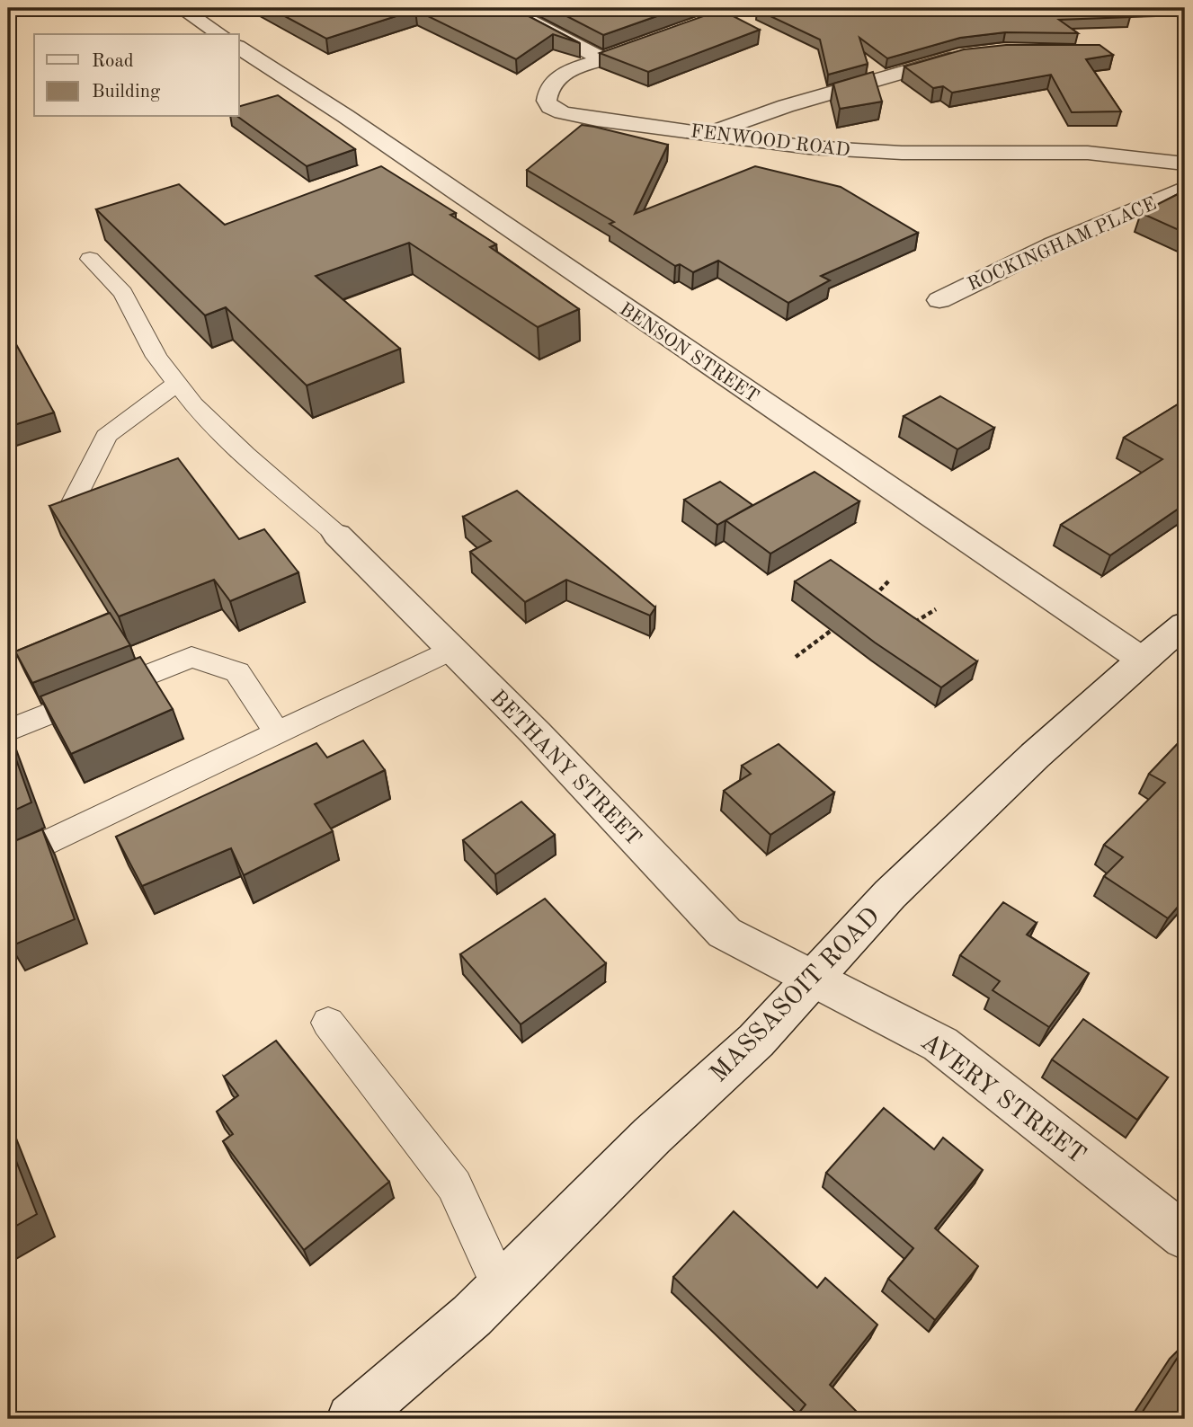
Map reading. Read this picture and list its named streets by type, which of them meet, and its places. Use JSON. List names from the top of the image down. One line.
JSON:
{"streets":{"street":["FENWOOD ROAD","ROCKINGHAM PLACE","BENSON STREET","BETHANY STREET","MASSASOIT ROAD","AVERY STREET"]},"crossings":[["BENSON STREET","MASSASOIT ROAD"],["BETHANY STREET","MASSASOIT ROAD"],["BETHANY STREET","AVERY STREET"],["MASSASOIT ROAD","AVERY STREET"]],"legend":["Road","Building"]}
